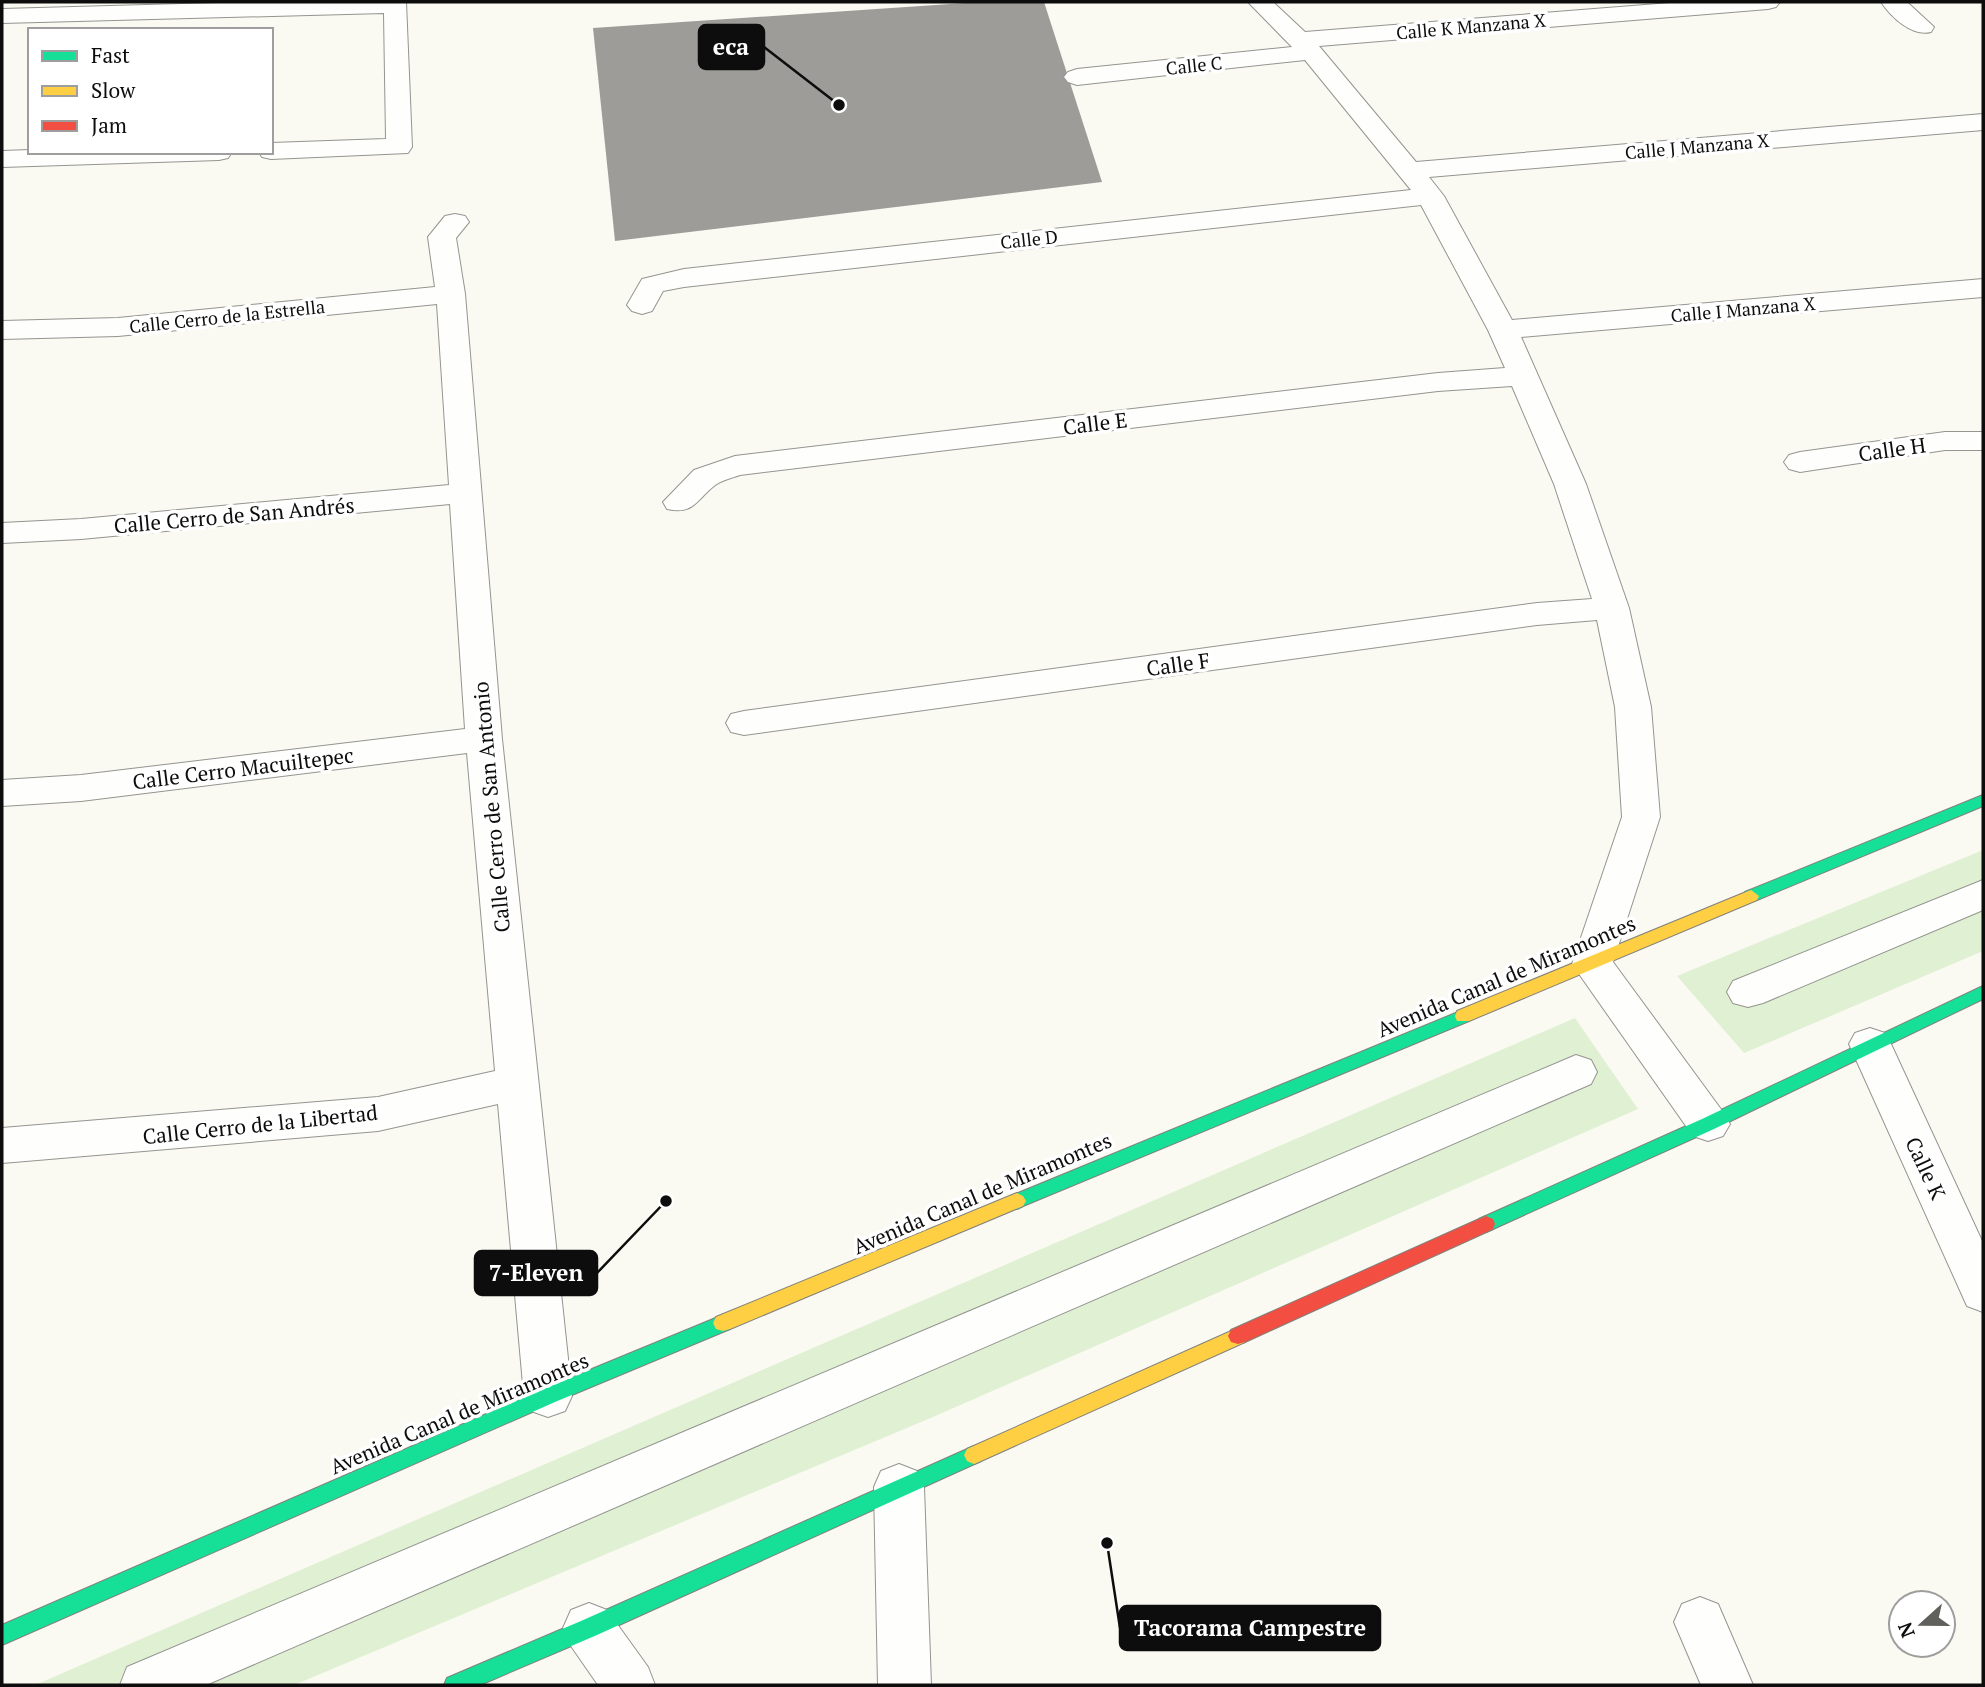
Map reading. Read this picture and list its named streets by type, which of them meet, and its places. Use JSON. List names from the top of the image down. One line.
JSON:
{"streets":{"main road":["Avenida Canal de Miramontes"],"street":["Calle K Manzana X","Calle C","Calle J Manzana X","Calle D","Calle I Manzana X","Calle Cerro de la Estrella","Calle E","Calle H","Calle Cerro de San Andrés","Calle F","Calle Cerro Macuiltepec","Calle Cerro de San Antonio","Calle Cerro de la Libertad","Calle K"]},"crossings":[["Calle K Manzana X","Calle C"],["Calle J Manzana X","Calle D"],["Calle Cerro de la Estrella","Calle Cerro de San Antonio"],["Calle Cerro de San Andrés","Calle Cerro de San Antonio"],["Calle Cerro Macuiltepec","Calle Cerro de San Antonio"],["Calle Cerro de San Antonio","Avenida Canal de Miramontes"],["Calle Cerro de San Antonio","Calle Cerro de la Libertad"]],"places":["eca","7-Eleven","Tacorama Campestre"],"legend":["Fast","Slow","Jam"],"north":"left"}
